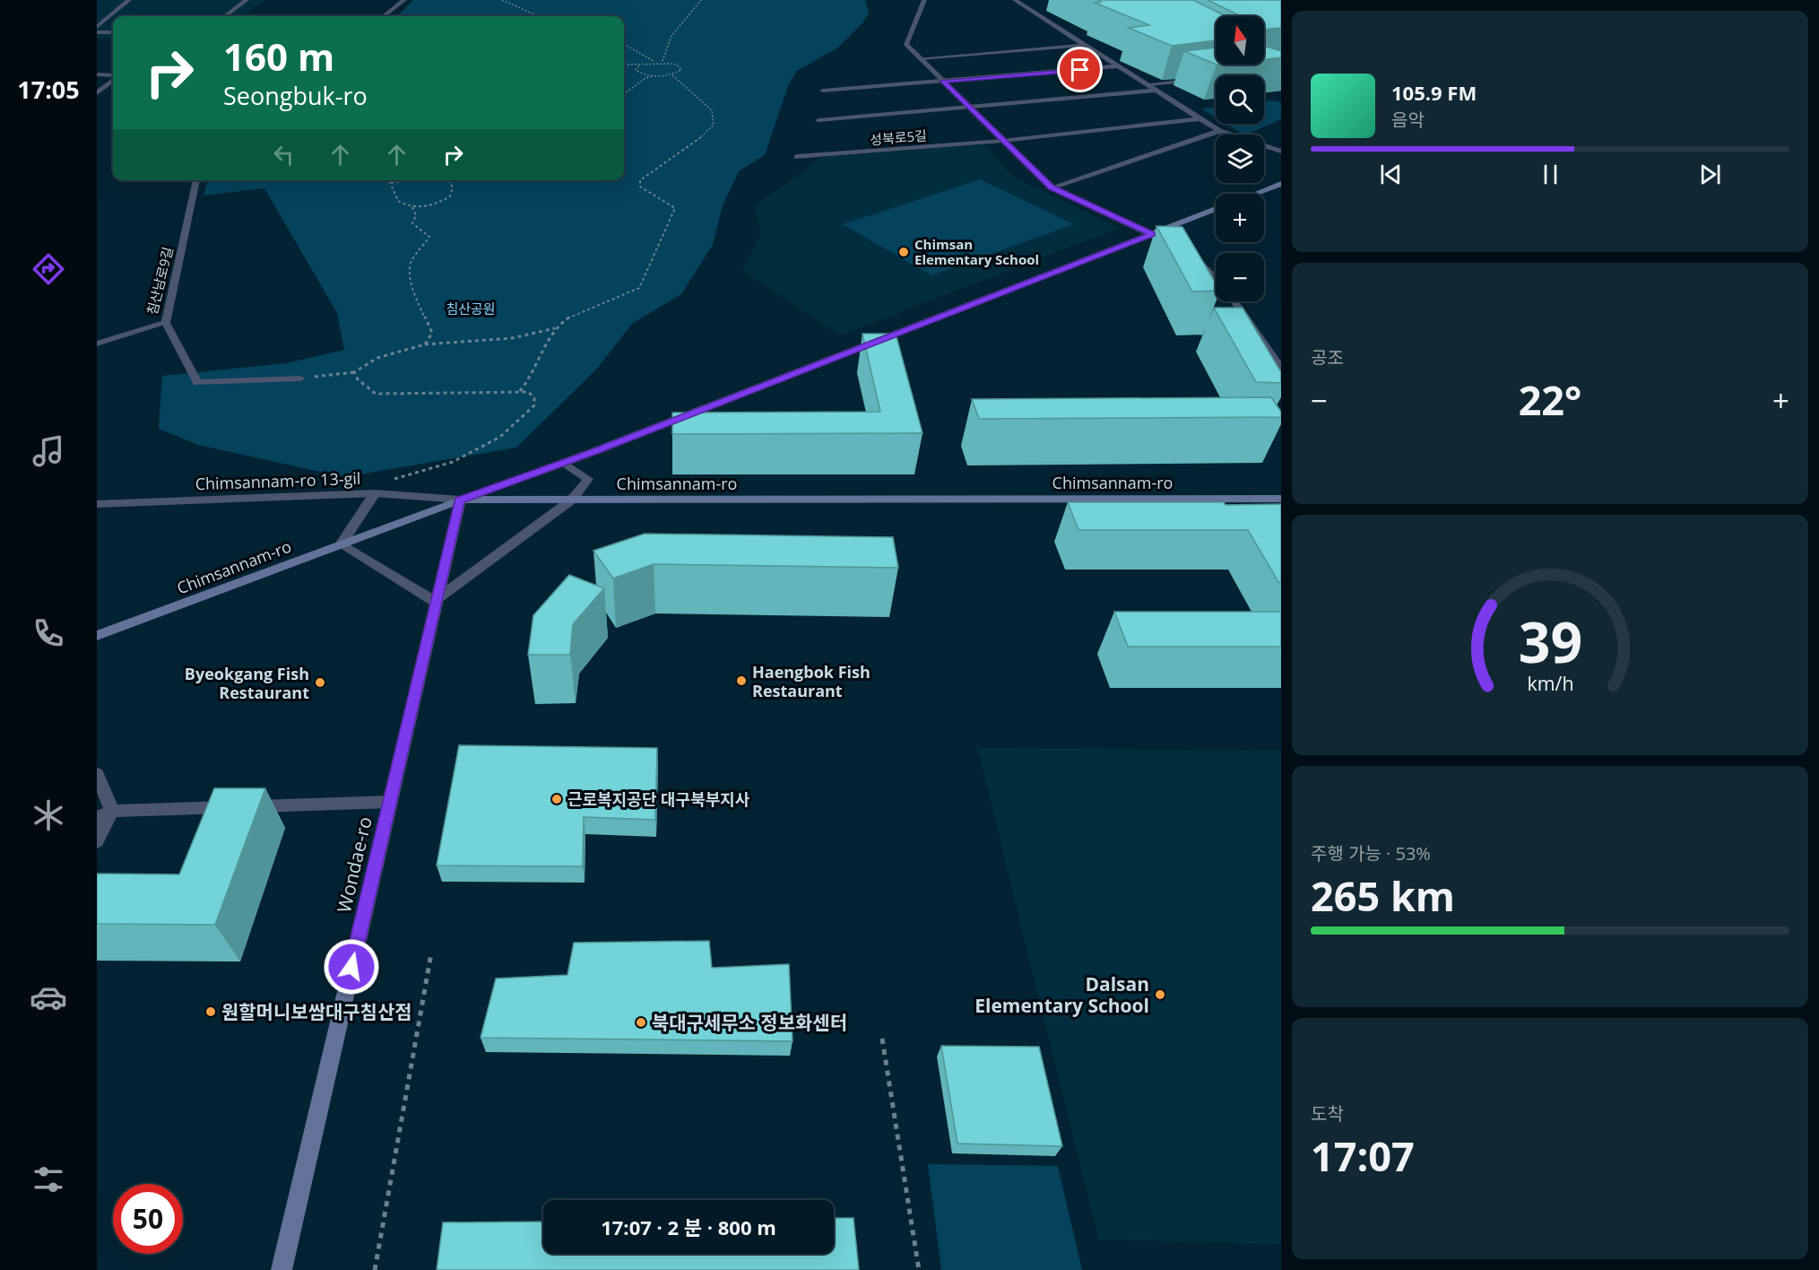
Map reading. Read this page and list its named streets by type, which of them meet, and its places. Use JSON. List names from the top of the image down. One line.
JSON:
{"streets":{"main road":["Chimsannam-ro","Wondae-ro"],"street":["성북로5길","침산남로9길","Chimsannam-ro 13-gil"]},"crossings":[["Chimsannam-ro 13-gil","Chimsannam-ro"],["Chimsannam-ro 13-gil","Wondae-ro"],["Chimsannam-ro","Wondae-ro"]],"parks":["침산공원"],"places":["Chimsan Elementary School","Haengbok Fish Restaurant","Byeokgang Fish Restaurant","근로복지공단 대구북부지사","Dalsan Elementary School","원할머니보쌈대구침산점","북대구세무소 정보화센터"],"north":"top","page":{"tabs":"17:05","map_buttons":["+","−"],"turn":["160 m","Seongbuk-ro"],"song":["105.9 FM","음악"],"tile":["공조",["주행 가능 · 53%","265 km"],["도착","17:07"]],"heat":["−","22°","+"],"limit":"50","trip":"17:07 · 2 분 · 800 m","gauge":["39","km/h"]}}
